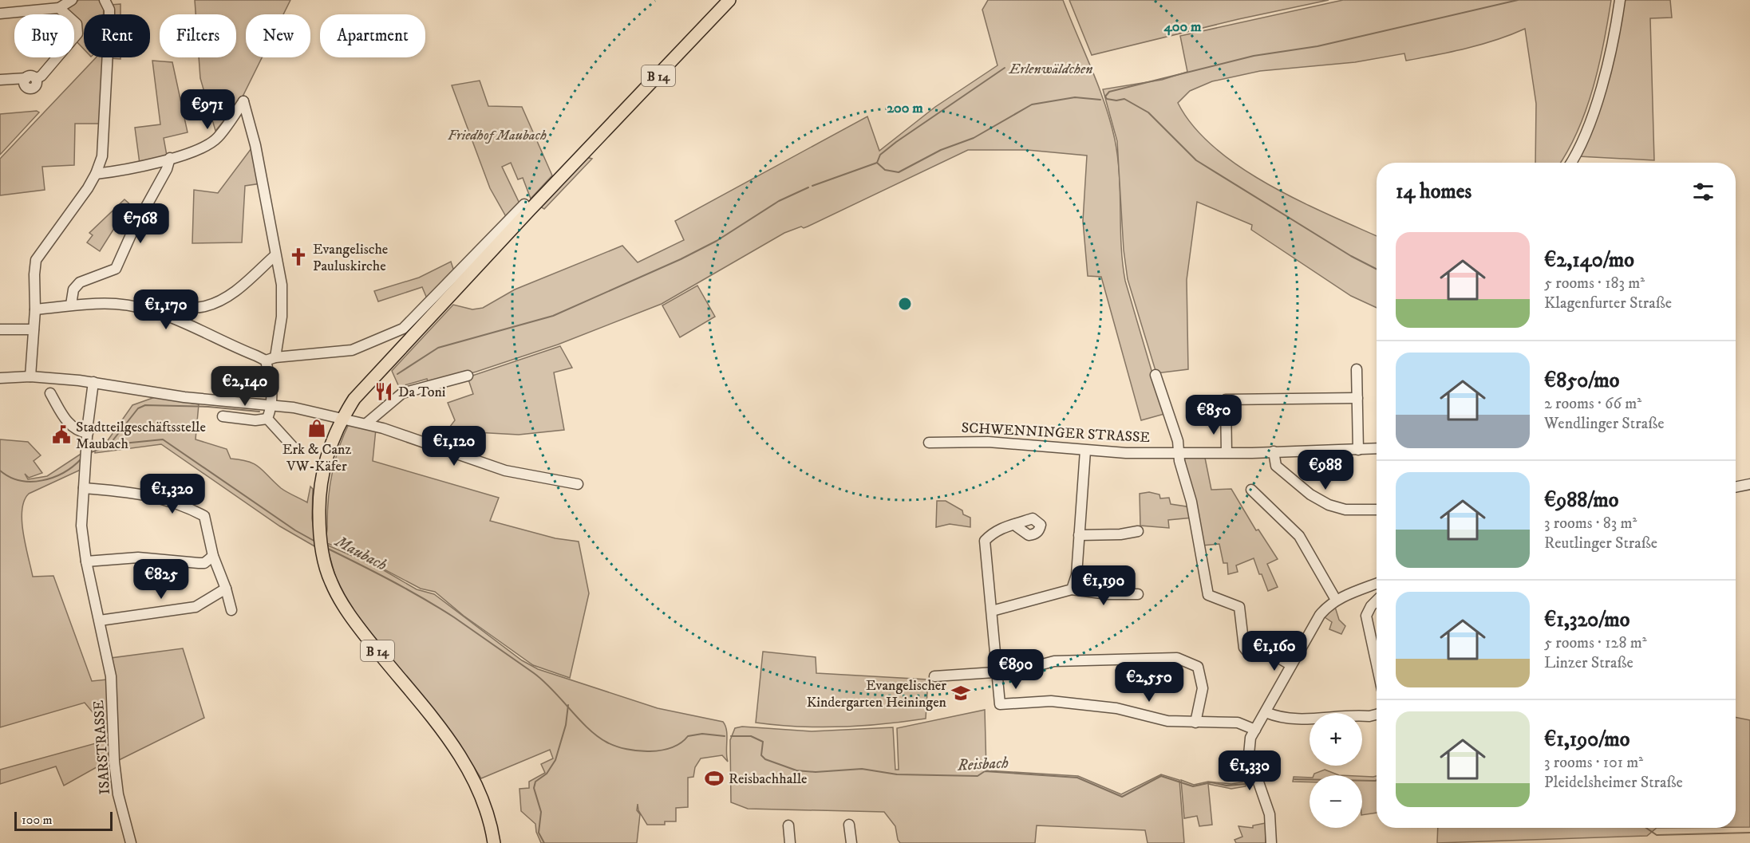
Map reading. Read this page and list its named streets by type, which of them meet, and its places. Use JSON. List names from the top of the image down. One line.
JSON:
{"streets":{"main road":["B 14"],"street":["SCHWENNINGER STRASSE","ISARSTRASSE"]},"water":["Maubach","Reisbach"],"parks":["Erlenwäldchen","Friedhof Maubach"],"places":{"church":["Evangelische Pauluskirche"],"restaurant":["Da Toni"],"shop":["Erk & Canz VW-Käfer"],"public building":["Stadtteilgeschäftsstelle Maubach"],"school or university":["Evangelischer Kindergarten Heiningen"],"sports":["Reisbachhalle"]},"scale_bar":"100 m","page":{"chip":["Buy","Rent","Filters","New","Apartment"],"price":["€971","€768","€1,170","€2,140","€850","€1,120","€988","€1,320","€825","€1,190","€1,160","€890","€2,550","€1,330"],"heading":"14 homes","list":[{"name":"€2,140/mo","note":"5 rooms · 183 m² · Klagenfurter Straße"},{"name":"€850/mo","note":"2 rooms · 66 m² · Wendlinger Straße"},{"name":"€988/mo","note":"3 rooms · 83 m² · Reutlinger Straße"},{"name":"€1,320/mo","note":"5 rooms · 128 m² · Linzer Straße"},{"name":"€1,190/mo","note":"3 rooms · 101 m² · Pleidelsheimer Straße"}],"map_buttons":["+","−"],"scale":"100 m"},"rings":["400 m","200 m"]}
